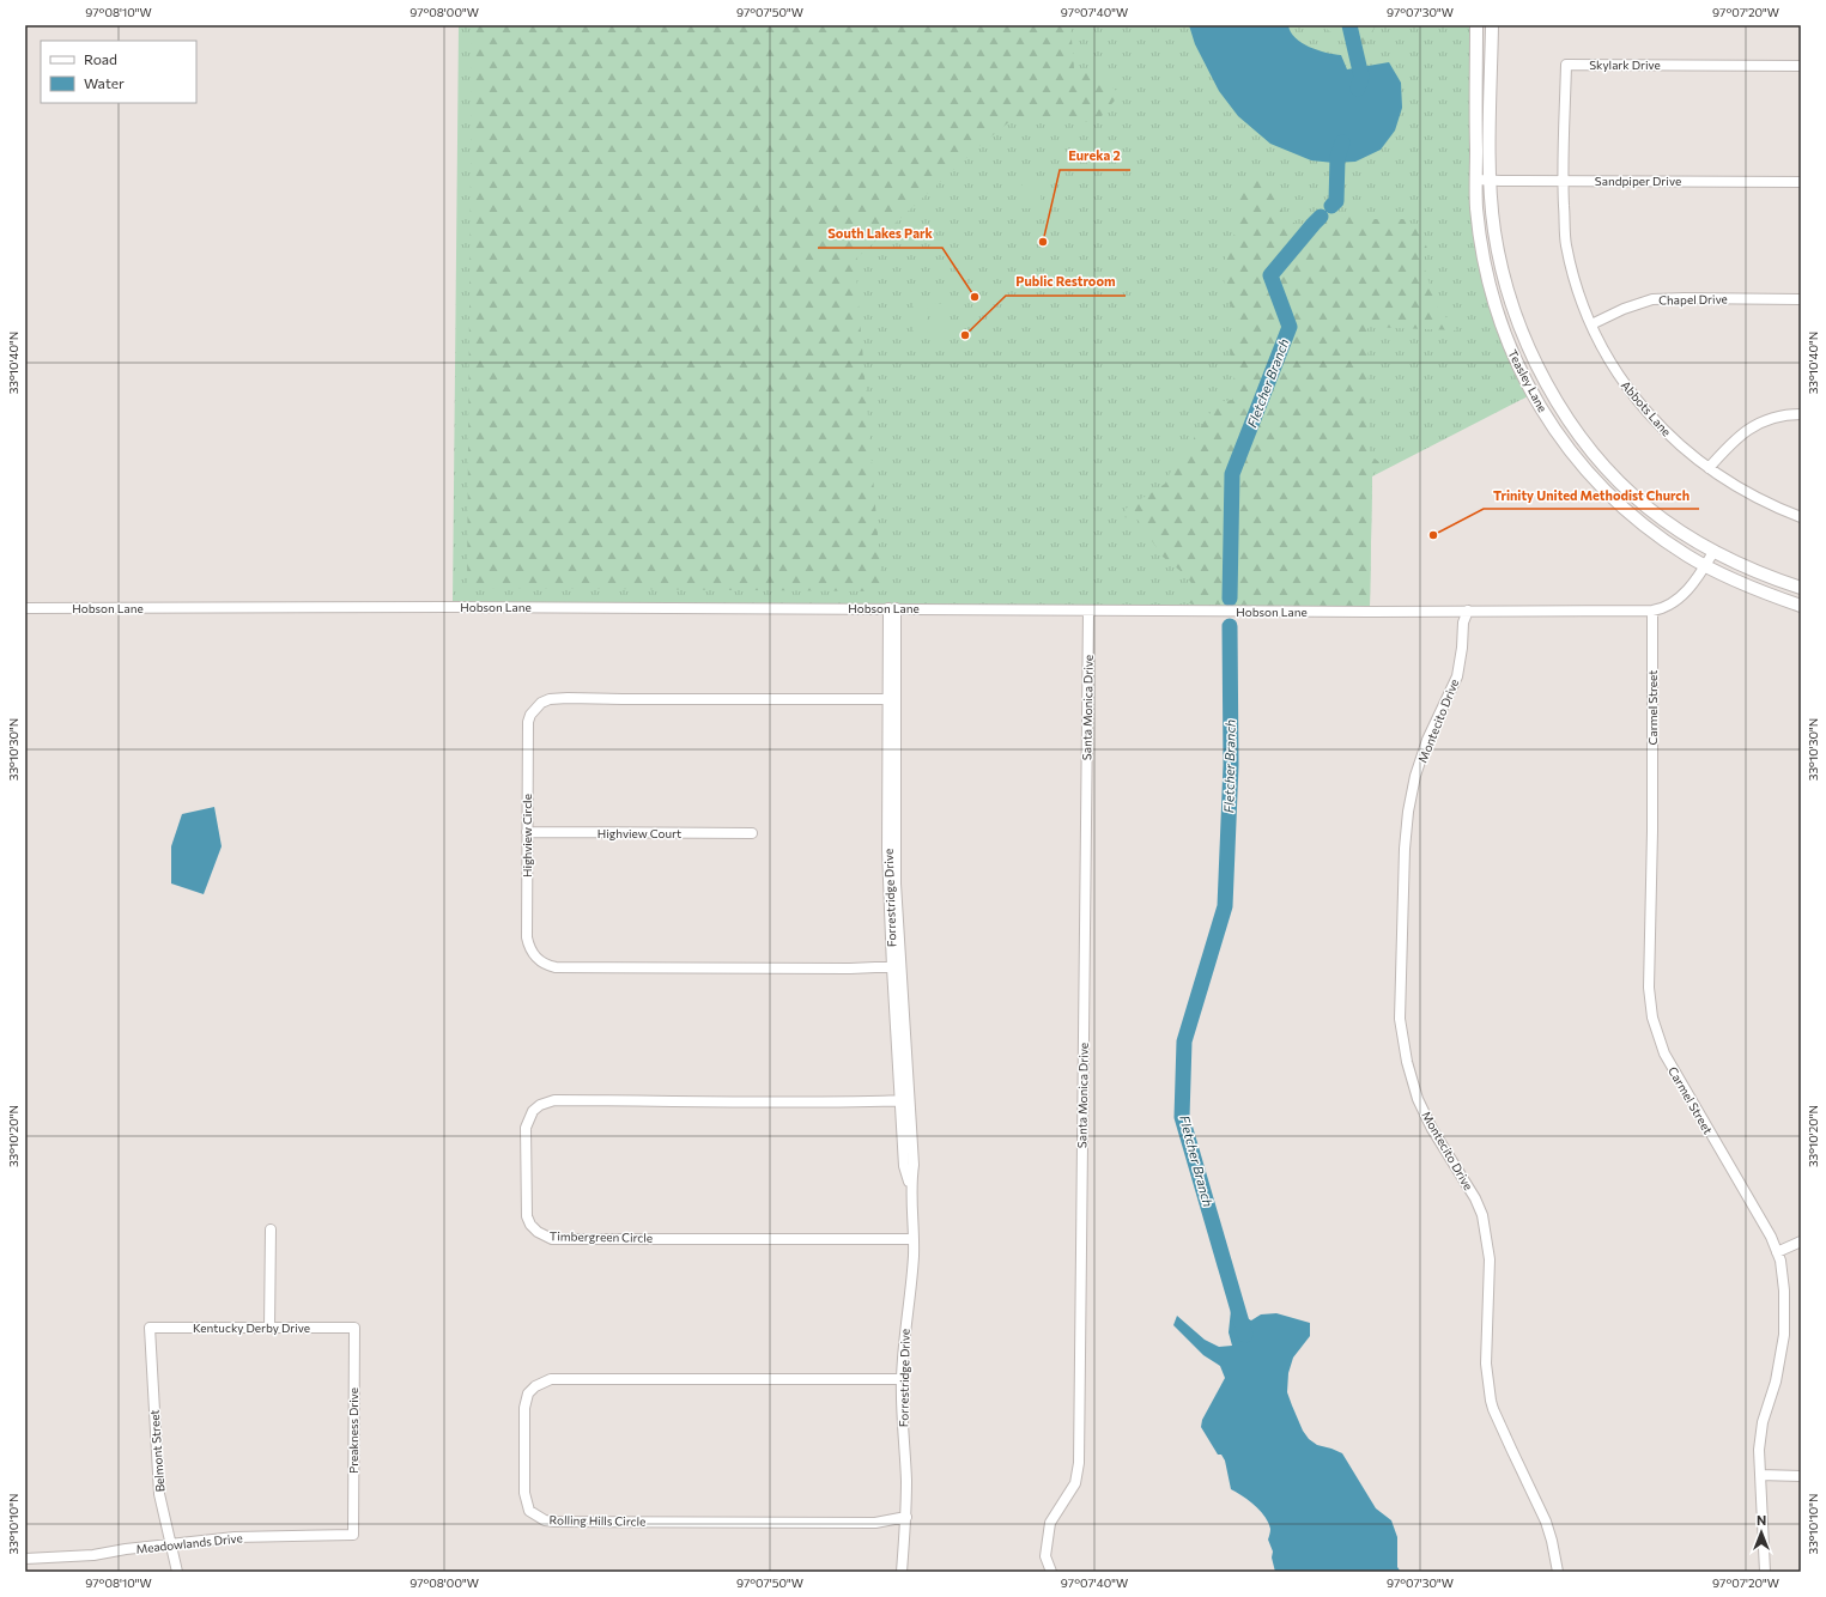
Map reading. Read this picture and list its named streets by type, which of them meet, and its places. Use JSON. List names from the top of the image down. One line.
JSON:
{"streets":{"main road":["Teasley Lane"],"street":["Skylark Drive","Sandpiper Drive","Chapel Drive","Abbots Lane","Hobson Lane","Santa Monica Drive","Carmel Street","Montecito Drive","Highview Court","Highview Circle","Forrestridge Drive","Timbergreen Circle","Kentucky Derby Drive","Preakness Drive","Belmont Street","Rolling Hills Circle","Meadowlands Drive"]},"crossings":[["Skylark Drive","Sandpiper Drive"],["Skylark Drive","Abbots Lane"],["Sandpiper Drive","Teasley Lane"],["Sandpiper Drive","Abbots Lane"],["Chapel Drive","Abbots Lane"],["Teasley Lane","Hobson Lane"],["Hobson Lane","Santa Monica Drive"],["Hobson Lane","Carmel Street"],["Hobson Lane","Montecito Drive"],["Hobson Lane","Forrestridge Drive"],["Highview Court","Highview Circle"],["Highview Circle","Forrestridge Drive"],["Forrestridge Drive","Timbergreen Circle"],["Forrestridge Drive","Rolling Hills Circle"],["Kentucky Derby Drive","Preakness Drive"],["Kentucky Derby Drive","Belmont Street"],["Preakness Drive","Meadowlands Drive"],["Belmont Street","Meadowlands Drive"]],"water":["Fletcher Branch"],"places":["Eureka 2","South Lakes Park","Public Restroom","Trinity United Methodist Church"],"legend":["Road","Water"],"north":"top","coordinates":["97°08'10\"W","97°08'00\"W","97°07'50\"W","97°07'40\"W","97°07'30\"W","97°07'20\"W","33°10'40\"N","33°10'30\"N","33°10'20\"N","33°10'10\"N"]}
